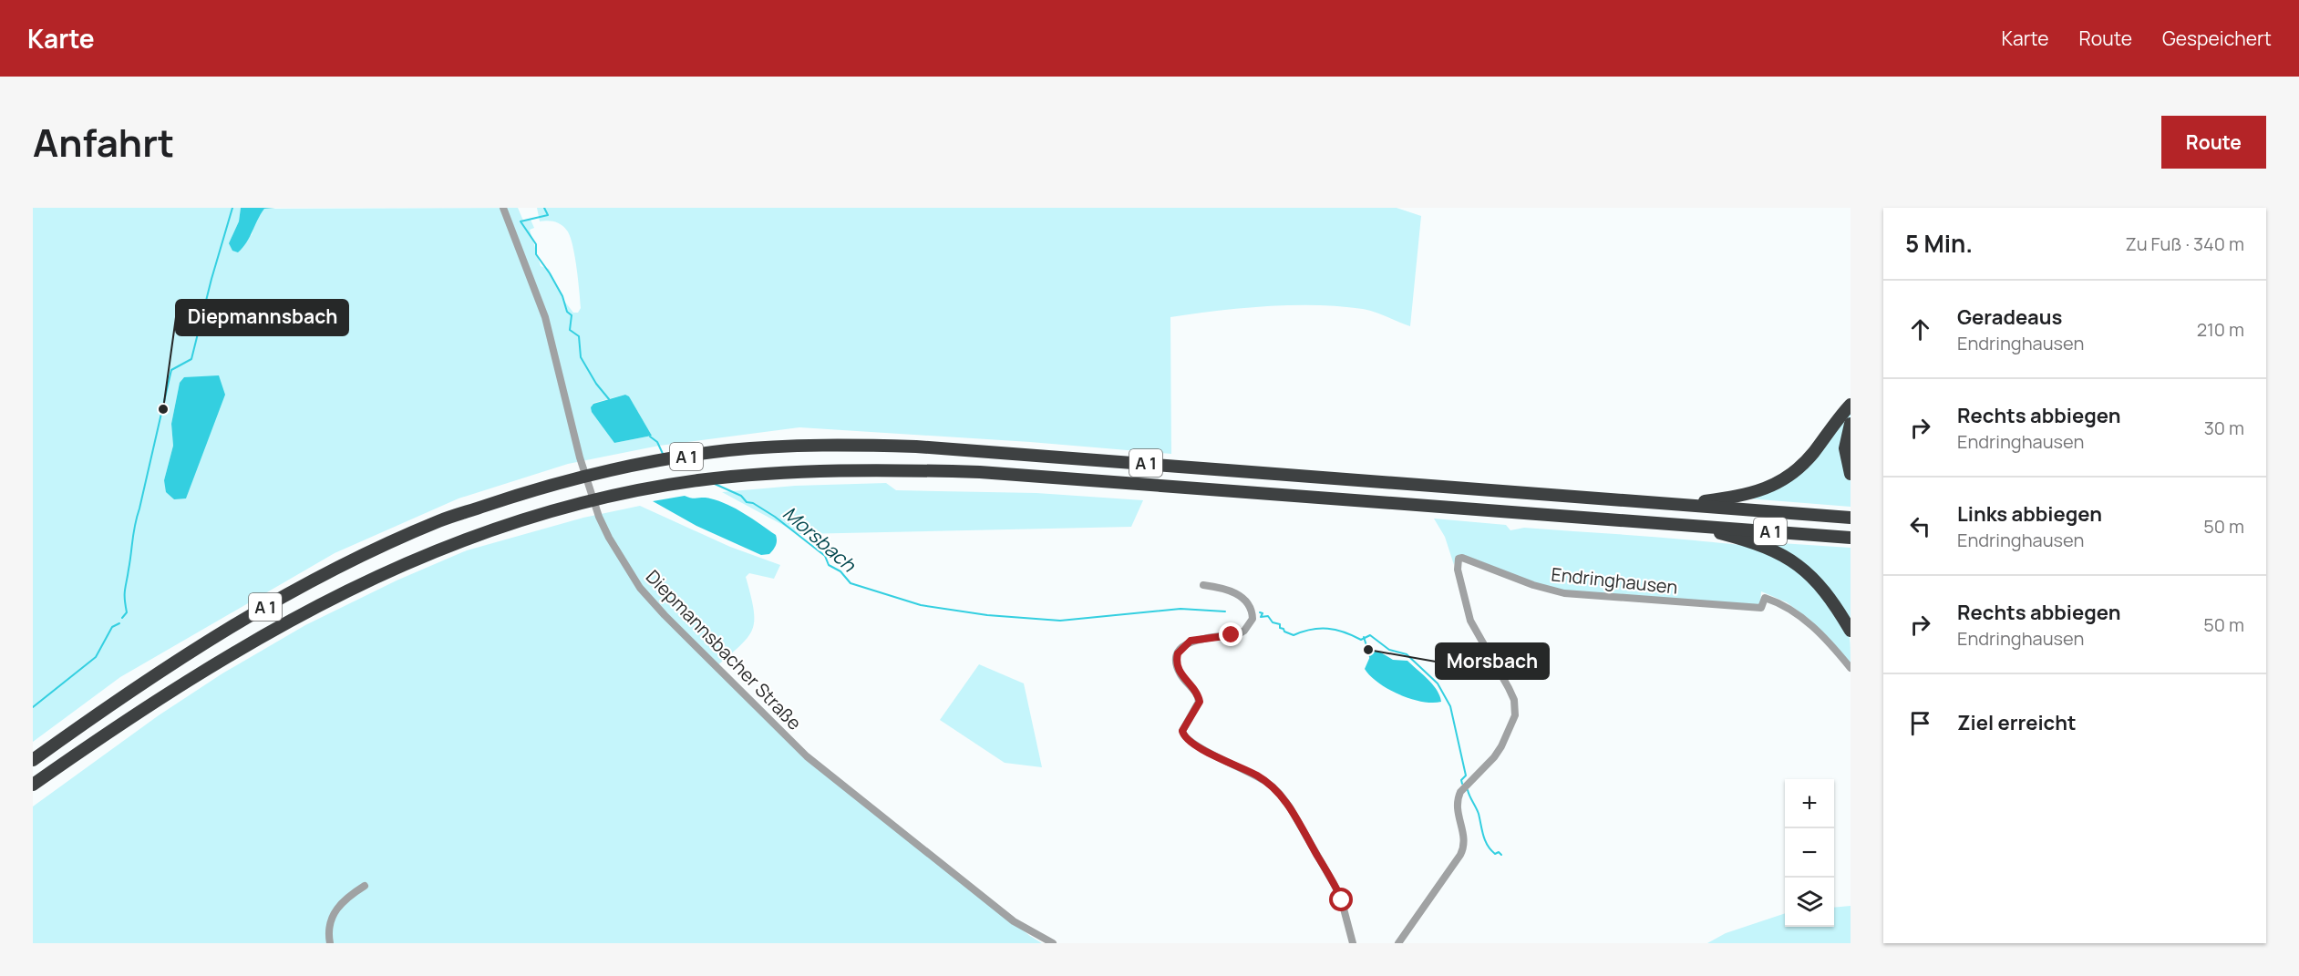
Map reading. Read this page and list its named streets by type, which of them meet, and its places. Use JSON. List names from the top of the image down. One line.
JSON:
{"streets":{"highway":["A 1"],"street":["Endringhausen","Diepmannsbacher Straße"]},"water":["Morsbach"],"places":["Diepmannsbach","Morsbach"],"page":{"header":"Karte","nav":["Karte","Route","Gespeichert"],"title":"Anfahrt","buttons":"Route","heading":["5 Min.","Zu Fuß · 340 m"],"list":[["Geradeaus","Endringhausen","210 m"],["Rechts abbiegen","Endringhausen","30 m"],["Links abbiegen","Endringhausen","50 m"],["Rechts abbiegen","Endringhausen","50 m"],"Ziel erreicht"],"map_buttons":["+","−"]}}
